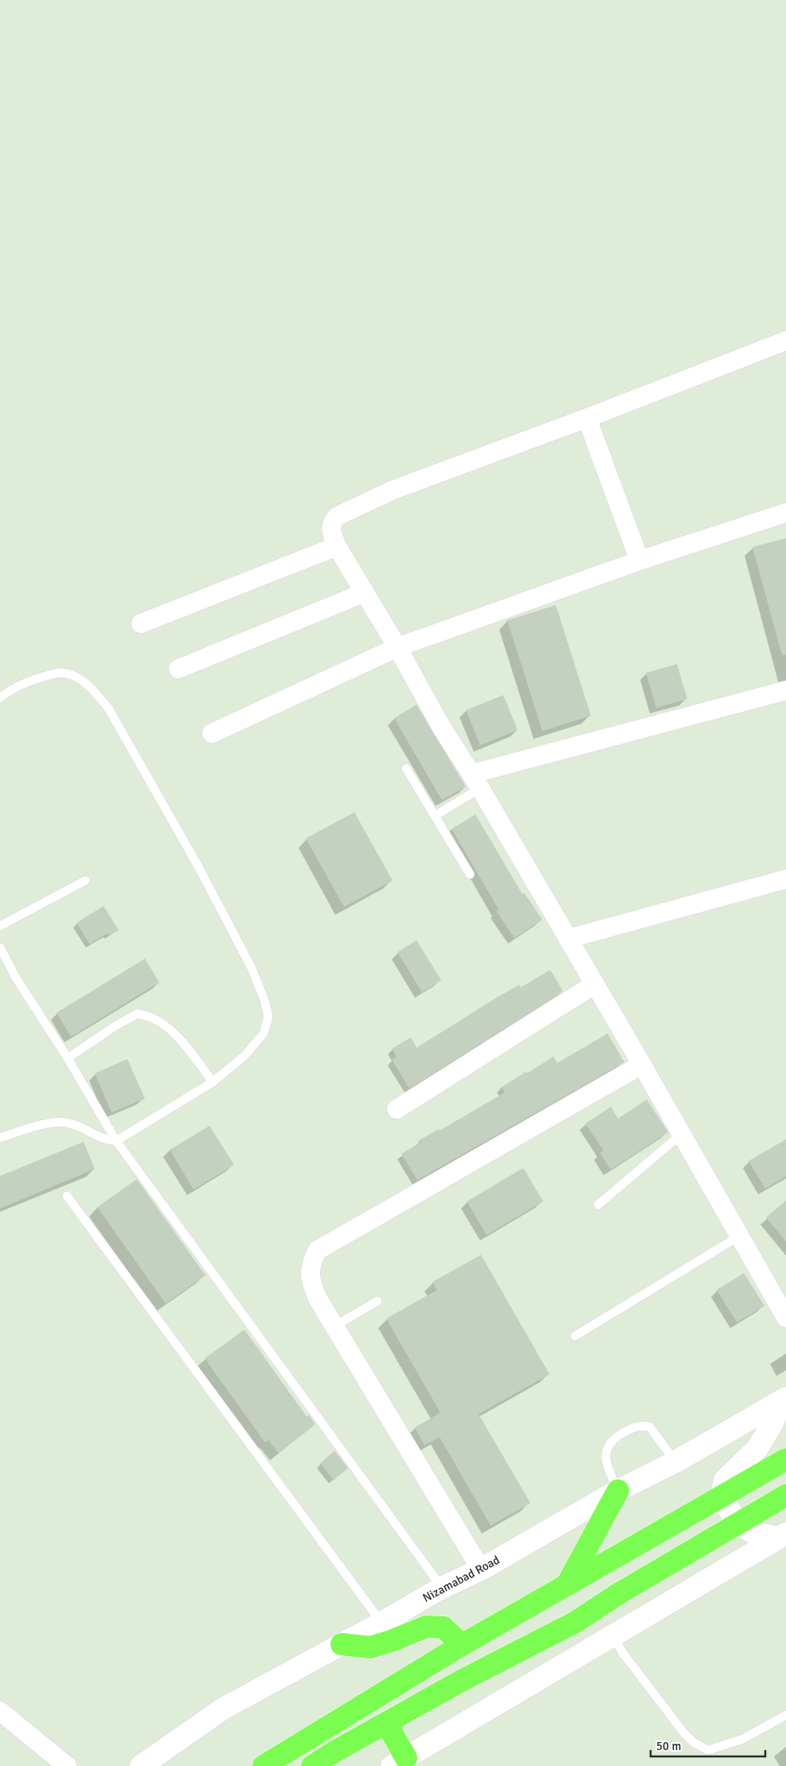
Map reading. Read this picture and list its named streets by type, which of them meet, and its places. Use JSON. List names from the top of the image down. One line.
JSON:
{"streets":{"main road":["Nizamabad Road"]},"scale_bar":"50 m"}
